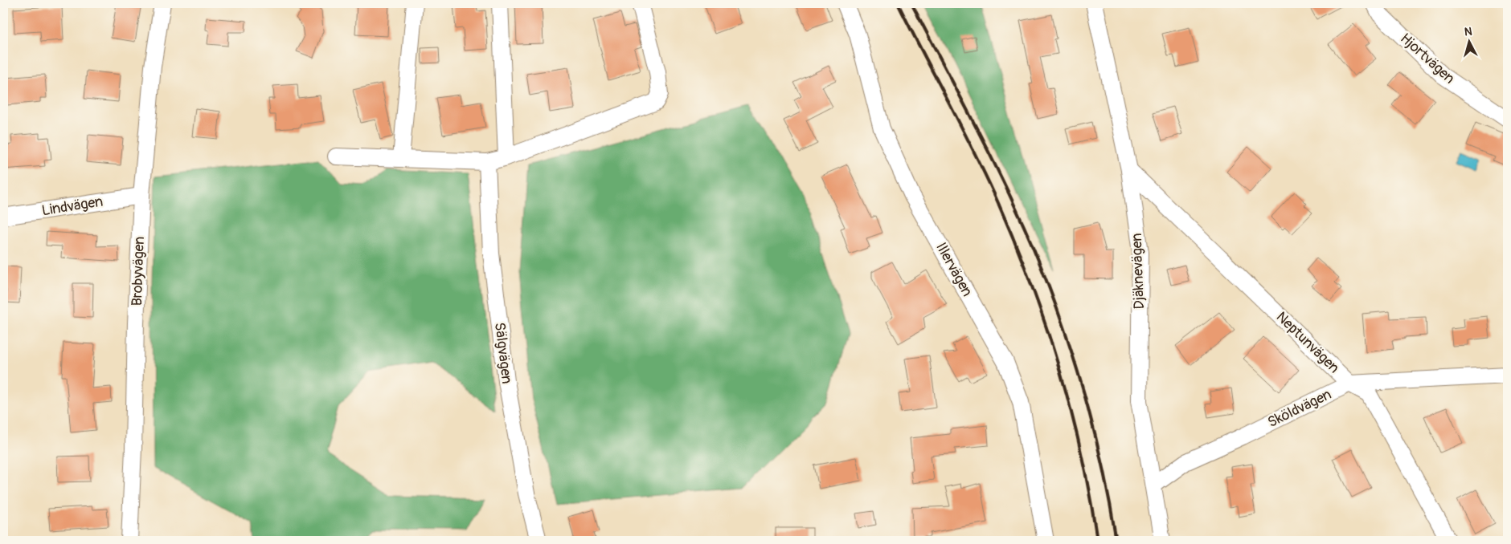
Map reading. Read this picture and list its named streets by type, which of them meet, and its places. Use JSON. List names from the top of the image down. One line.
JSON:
{"streets":{"street":["Hjortvägen","Lindvägen","Illervägen","Brobyvägen","Djäknevägen","Neptunvägen","Sälgvägen","Sköldvägen"]},"crossings":[["Lindvägen","Brobyvägen"],["Djäknevägen","Neptunvägen"],["Djäknevägen","Sköldvägen"],["Neptunvägen","Sköldvägen"]],"north":"top"}
